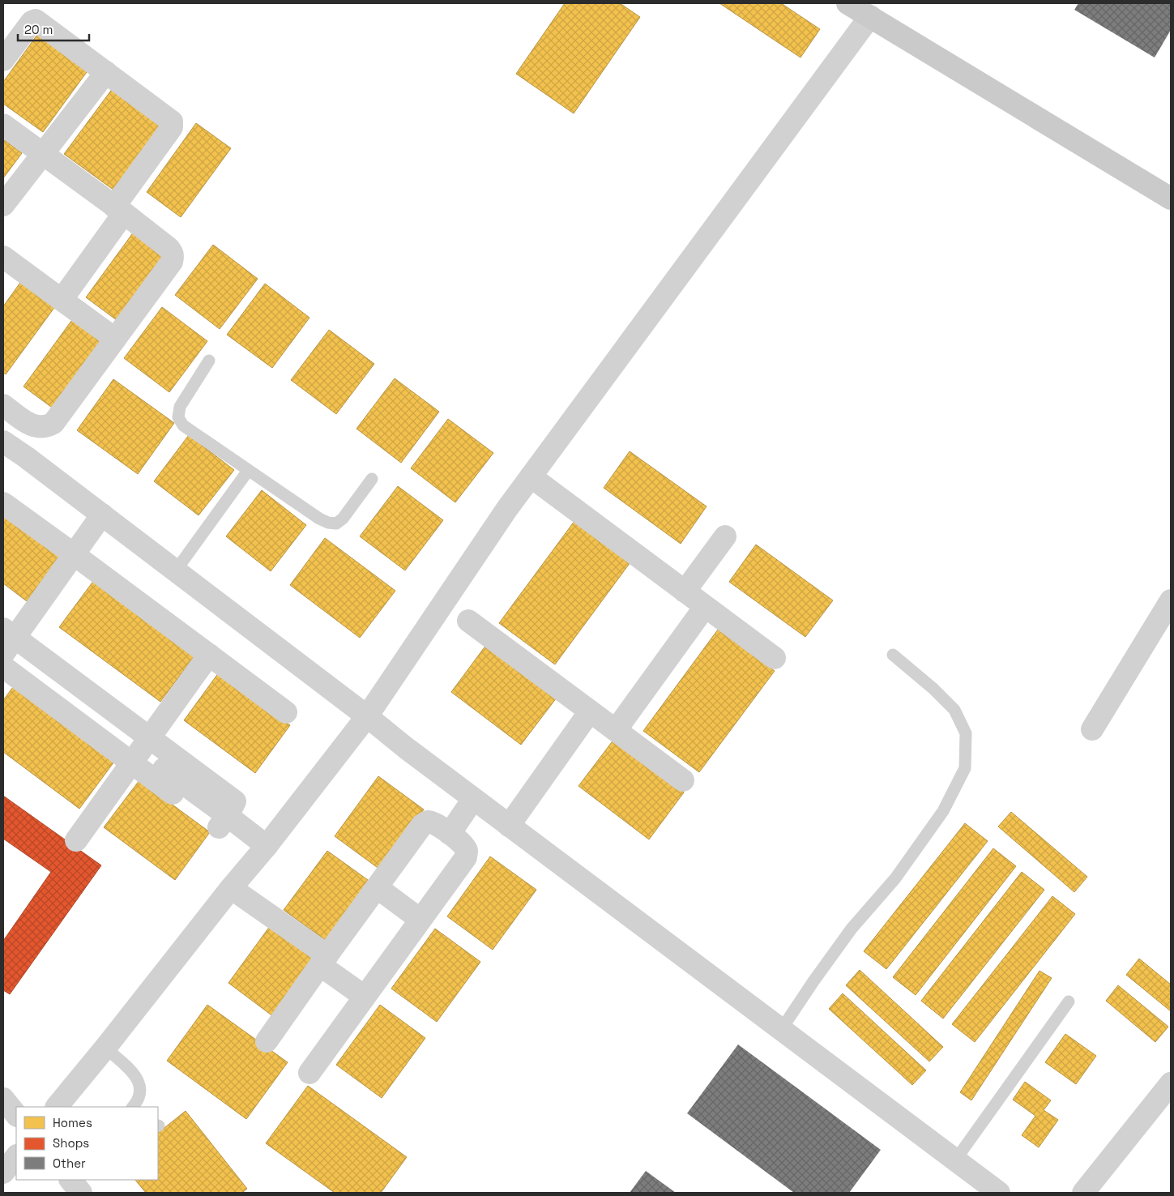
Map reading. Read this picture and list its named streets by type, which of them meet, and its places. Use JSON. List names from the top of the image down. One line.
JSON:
{"legend":["Homes","Shops","Other"],"scale_bar":"20 m"}
